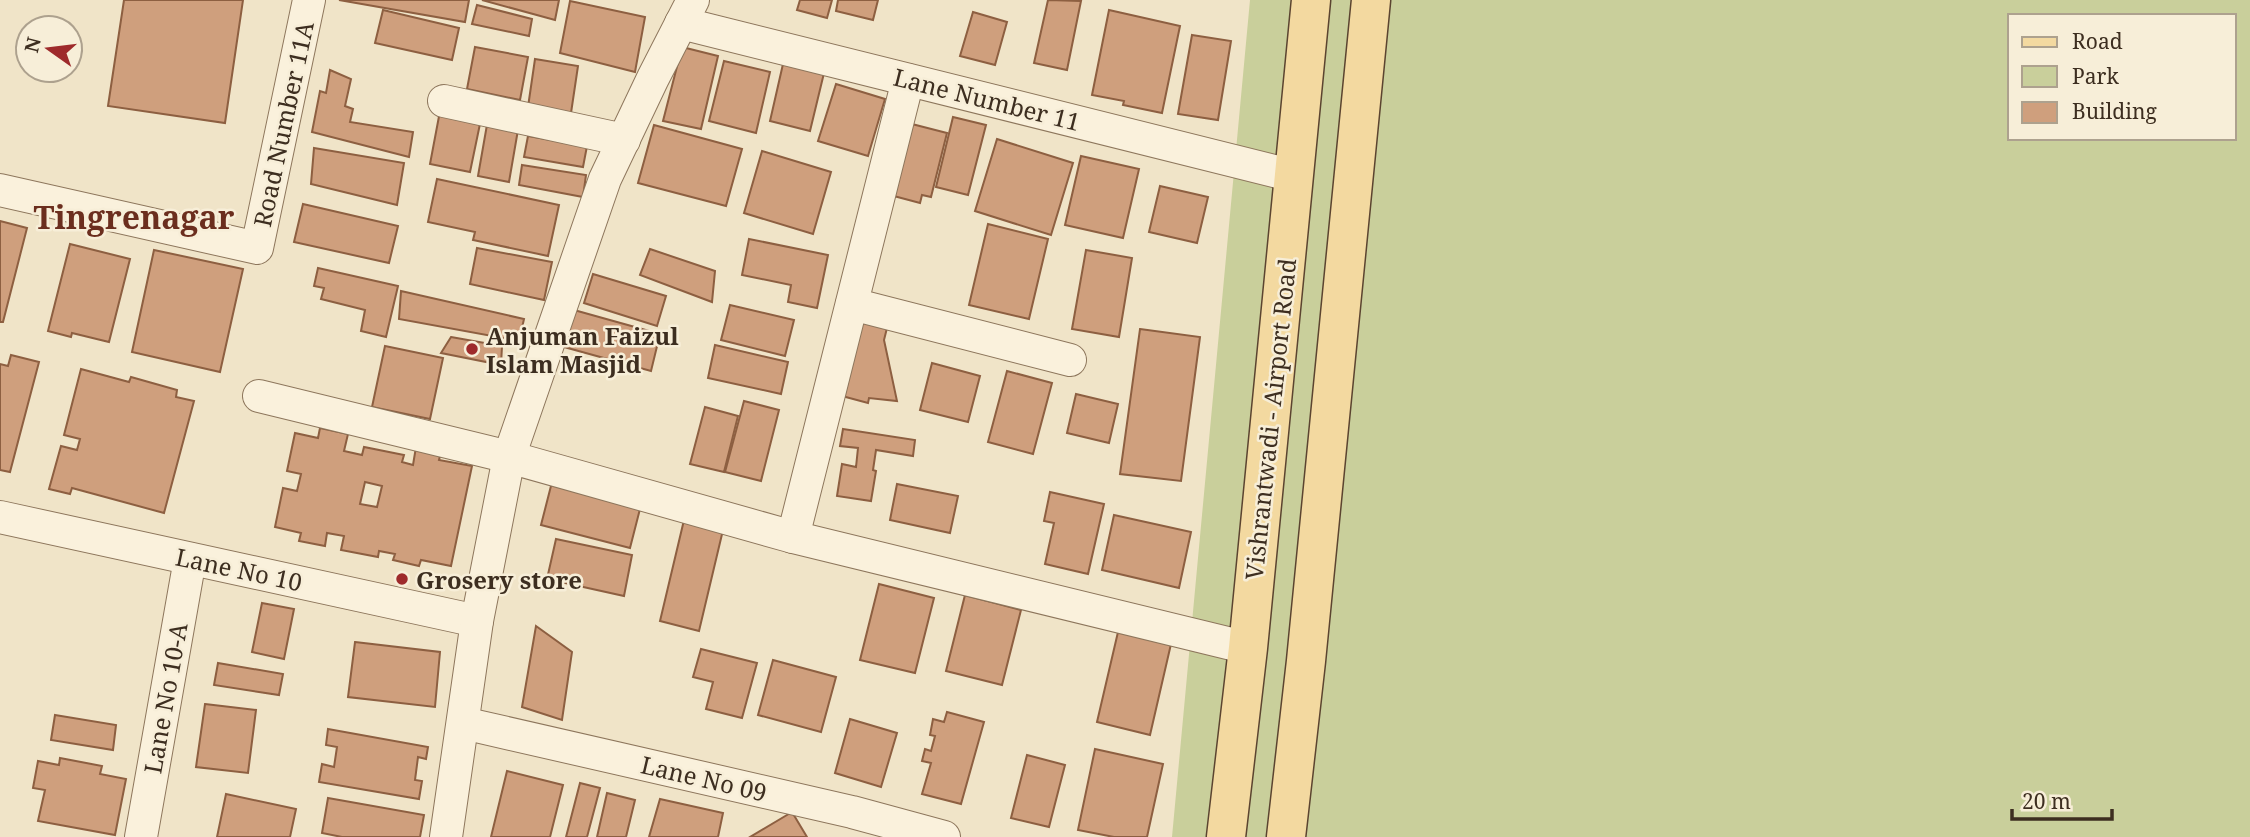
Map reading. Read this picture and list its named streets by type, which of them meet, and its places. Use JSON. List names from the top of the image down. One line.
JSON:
{"streets":{"main road":["Vishrantwadi - Airport Road"],"street":["Lane Number 11","Road Number 11A","Lane No 10","Lane No 10-A","Lane No 09"]},"crossings":[["Lane Number 11","Vishrantwadi - Airport Road"],["Lane No 10","Lane No 10-A"]],"districts":["Tingrenagar"],"places":["Anjuman Faizul Islam Masjid","Grosery store"],"legend":["Road","Park","Building"],"scale_bar":"20 m","north":"left"}
